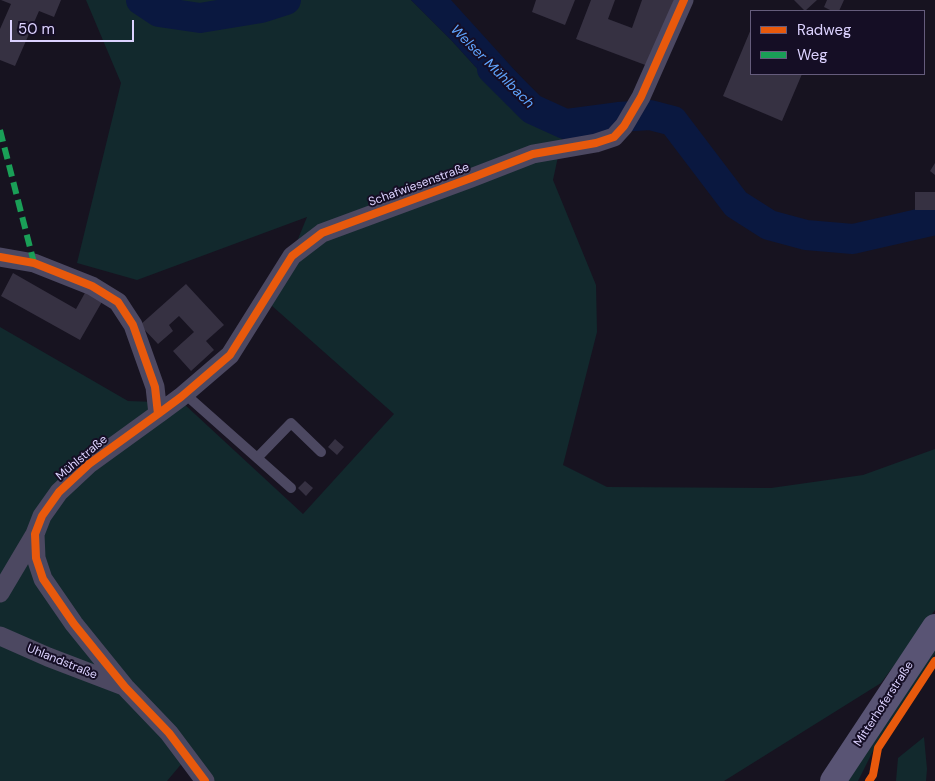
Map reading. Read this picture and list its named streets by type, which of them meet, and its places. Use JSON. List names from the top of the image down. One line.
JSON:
{"streets":{"main road":["Mitterhoferstraße"],"street":["Schafwiesenstraße","Mühlstraße","Uhlandstraße"]},"crossings":[["Schafwiesenstraße","Mühlstraße"],["Mühlstraße","Uhlandstraße"]],"water":["Welser Mühlbach"],"legend":["Radweg","Weg"],"scale_bar":"50 m"}
